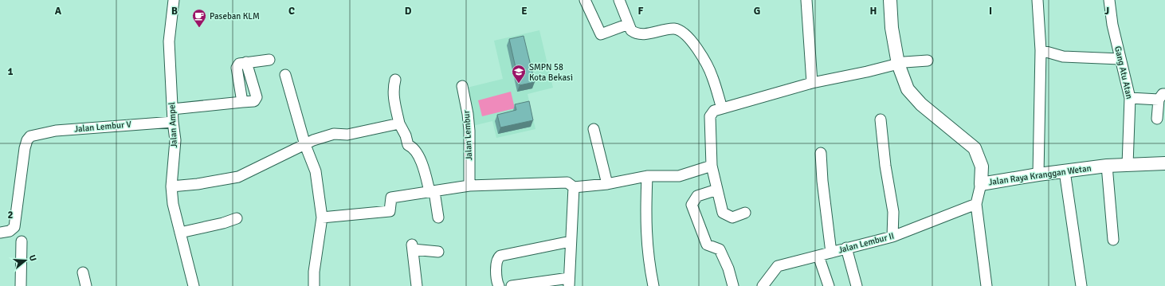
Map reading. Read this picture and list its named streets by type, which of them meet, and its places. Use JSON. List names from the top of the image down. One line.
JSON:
{"streets":{"main road":["Jalan Raya Kranggan Wetan"],"street":["Gang Atu Atan","Jalan Ampel","Jalan Lembur V","Jalan Lembur","Jalan Lembur II"]},"crossings":[["Gang Atu Atan","Jalan Raya Kranggan Wetan"],["Jalan Ampel","Jalan Lembur V"]],"places":{"cafe":["Paseban KLM"],"school or university":["SMPN 58 Kota Bekasi"]},"north":"right","grid":{"columns":["A","B","C","D","E","F","G","H","I","J"],"rows":["1","2"]}}
